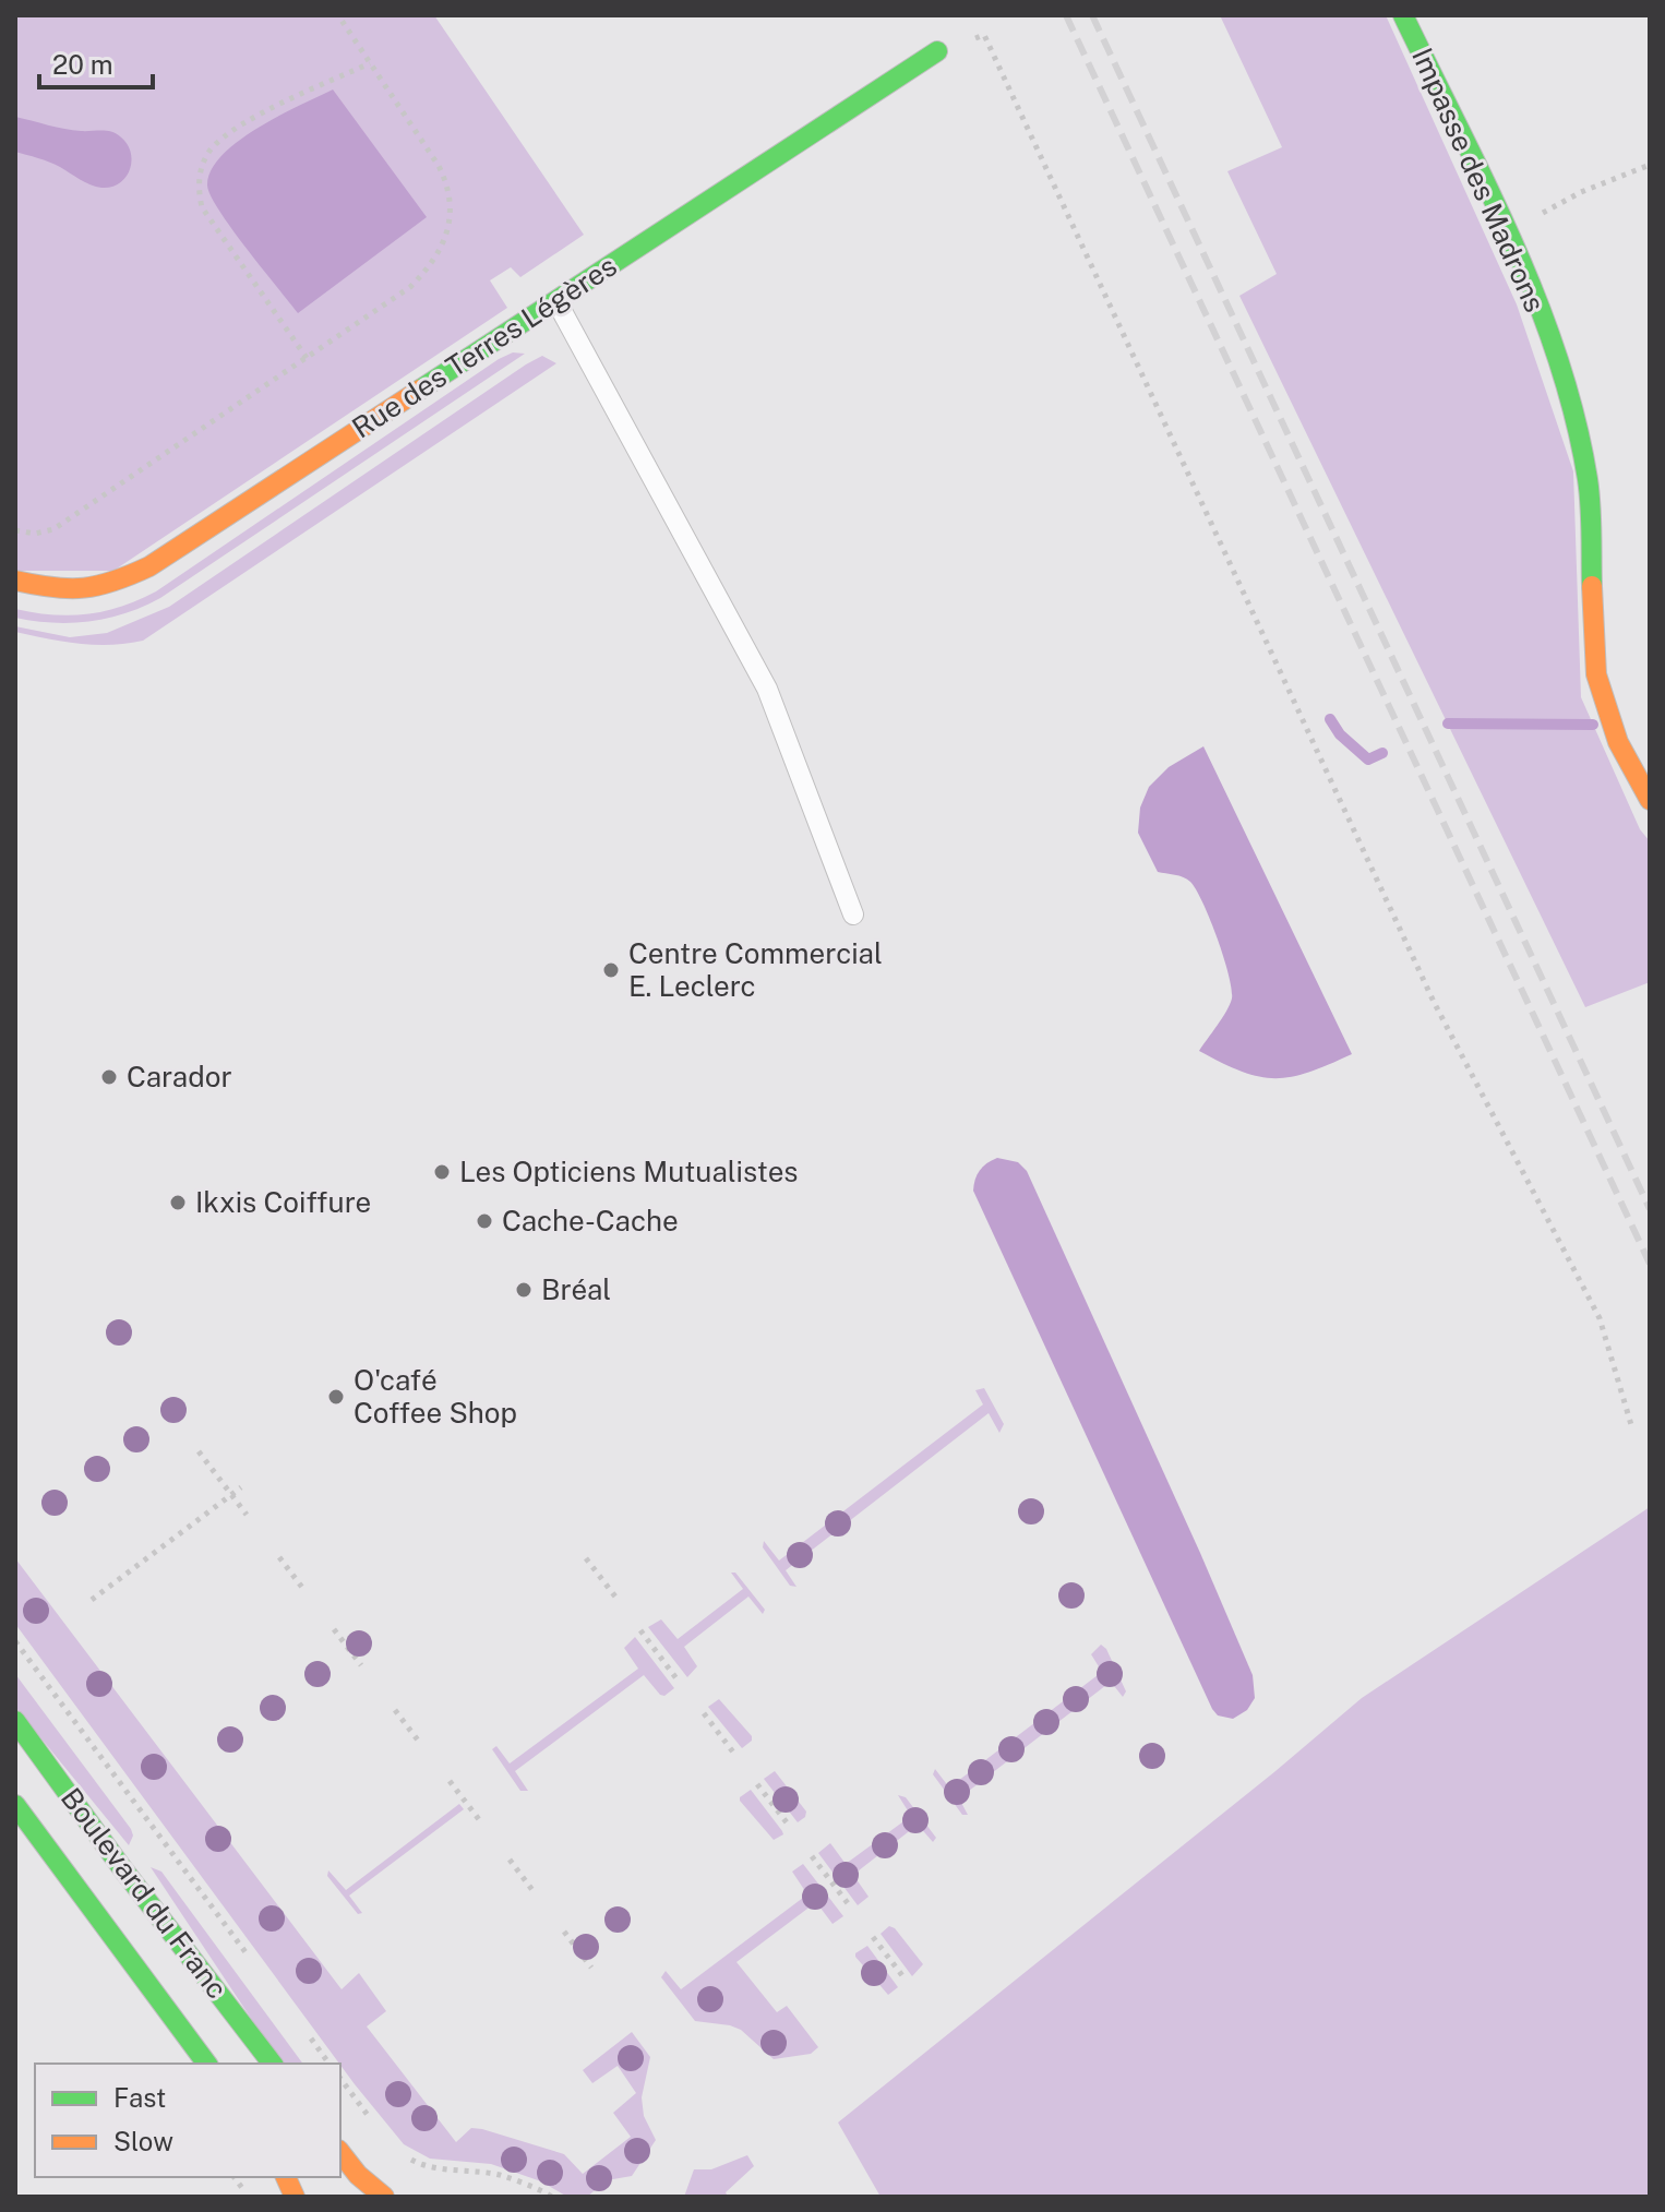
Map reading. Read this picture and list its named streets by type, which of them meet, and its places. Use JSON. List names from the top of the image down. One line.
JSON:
{"streets":{"street":["Impasse des Madrons","Rue des Terres Légères","Boulevard du Franc"]},"places":["Centre Commercial E. Leclerc","Carador","Les Opticiens Mutualistes","Ikxis Coiffure","Cache-Cache","Bréal","O'café Coffee Shop"],"legend":["Fast","Slow"],"scale_bar":"20 m"}
